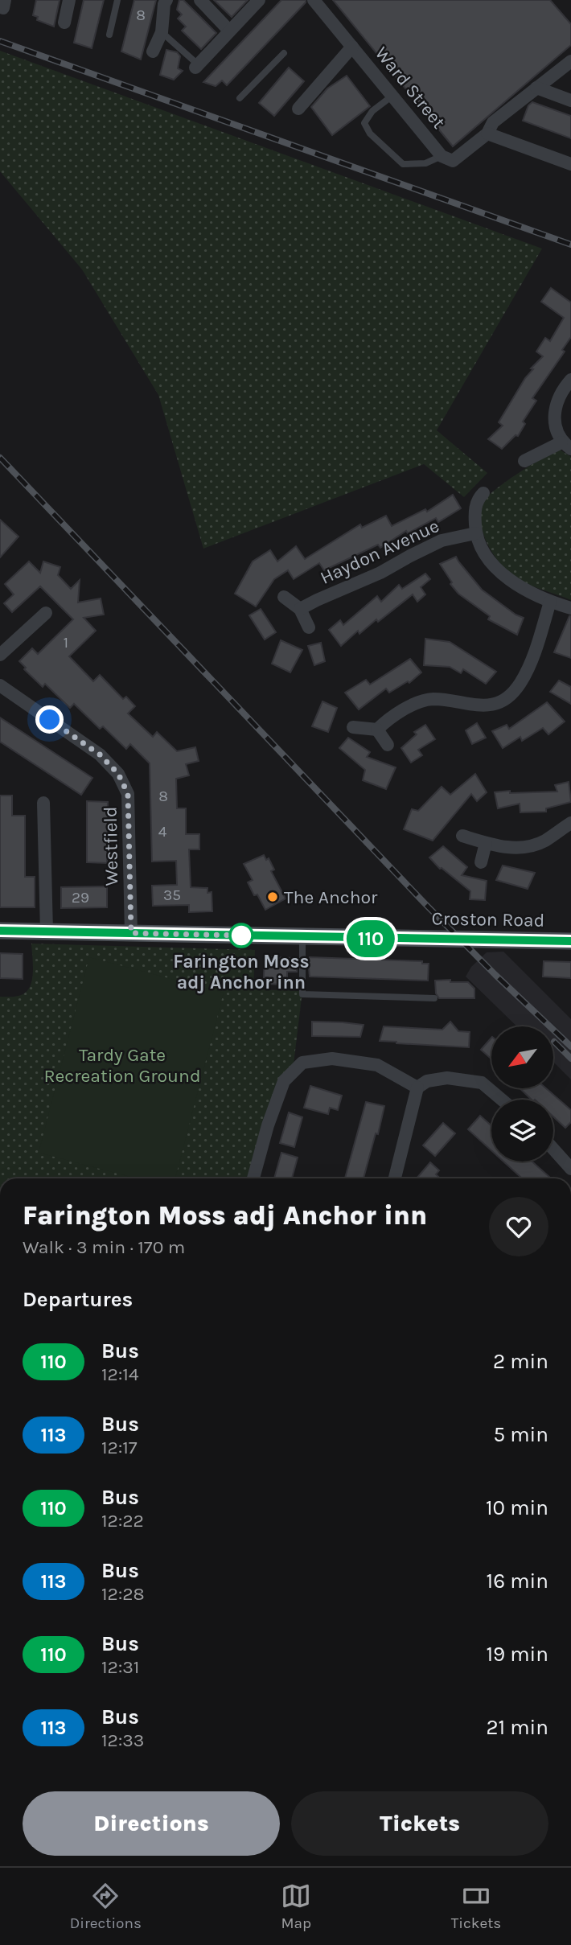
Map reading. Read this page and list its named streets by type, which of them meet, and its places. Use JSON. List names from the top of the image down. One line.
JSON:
{"streets":{"street":["Ward Street","Haydon Avenue","Westfield","Croston Road"]},"crossings":[["Westfield","Croston Road"]],"parks":["Tardy Gate Recreation Ground"],"places":["The Anchor","Farington Moss adj Anchor inn"],"lines":["bus line 110"],"house_numbers":["8","1","8","4","35","29"],"north":"bottom left","page":{"on_map":"110","heading":[["Farington Moss adj Anchor inn","Walk · 3 min · 170 m"],"Departures"],"list":[{"mark":"110","name":"Bus","note":"12:14","value":"2 min"},{"mark":"113","name":"Bus","note":"12:17","value":"5 min"},{"mark":"110","name":"Bus","note":"12:22","value":"10 min"},{"mark":"113","name":"Bus","note":"12:28","value":"16 min"},{"mark":"110","name":"Bus","note":"12:31","value":"19 min"},{"mark":"113","name":"Bus","note":"12:33","value":"21 min"}],"buttons":["Directions","Tickets"],"tabs":["Directions","Map","Tickets"]}}
